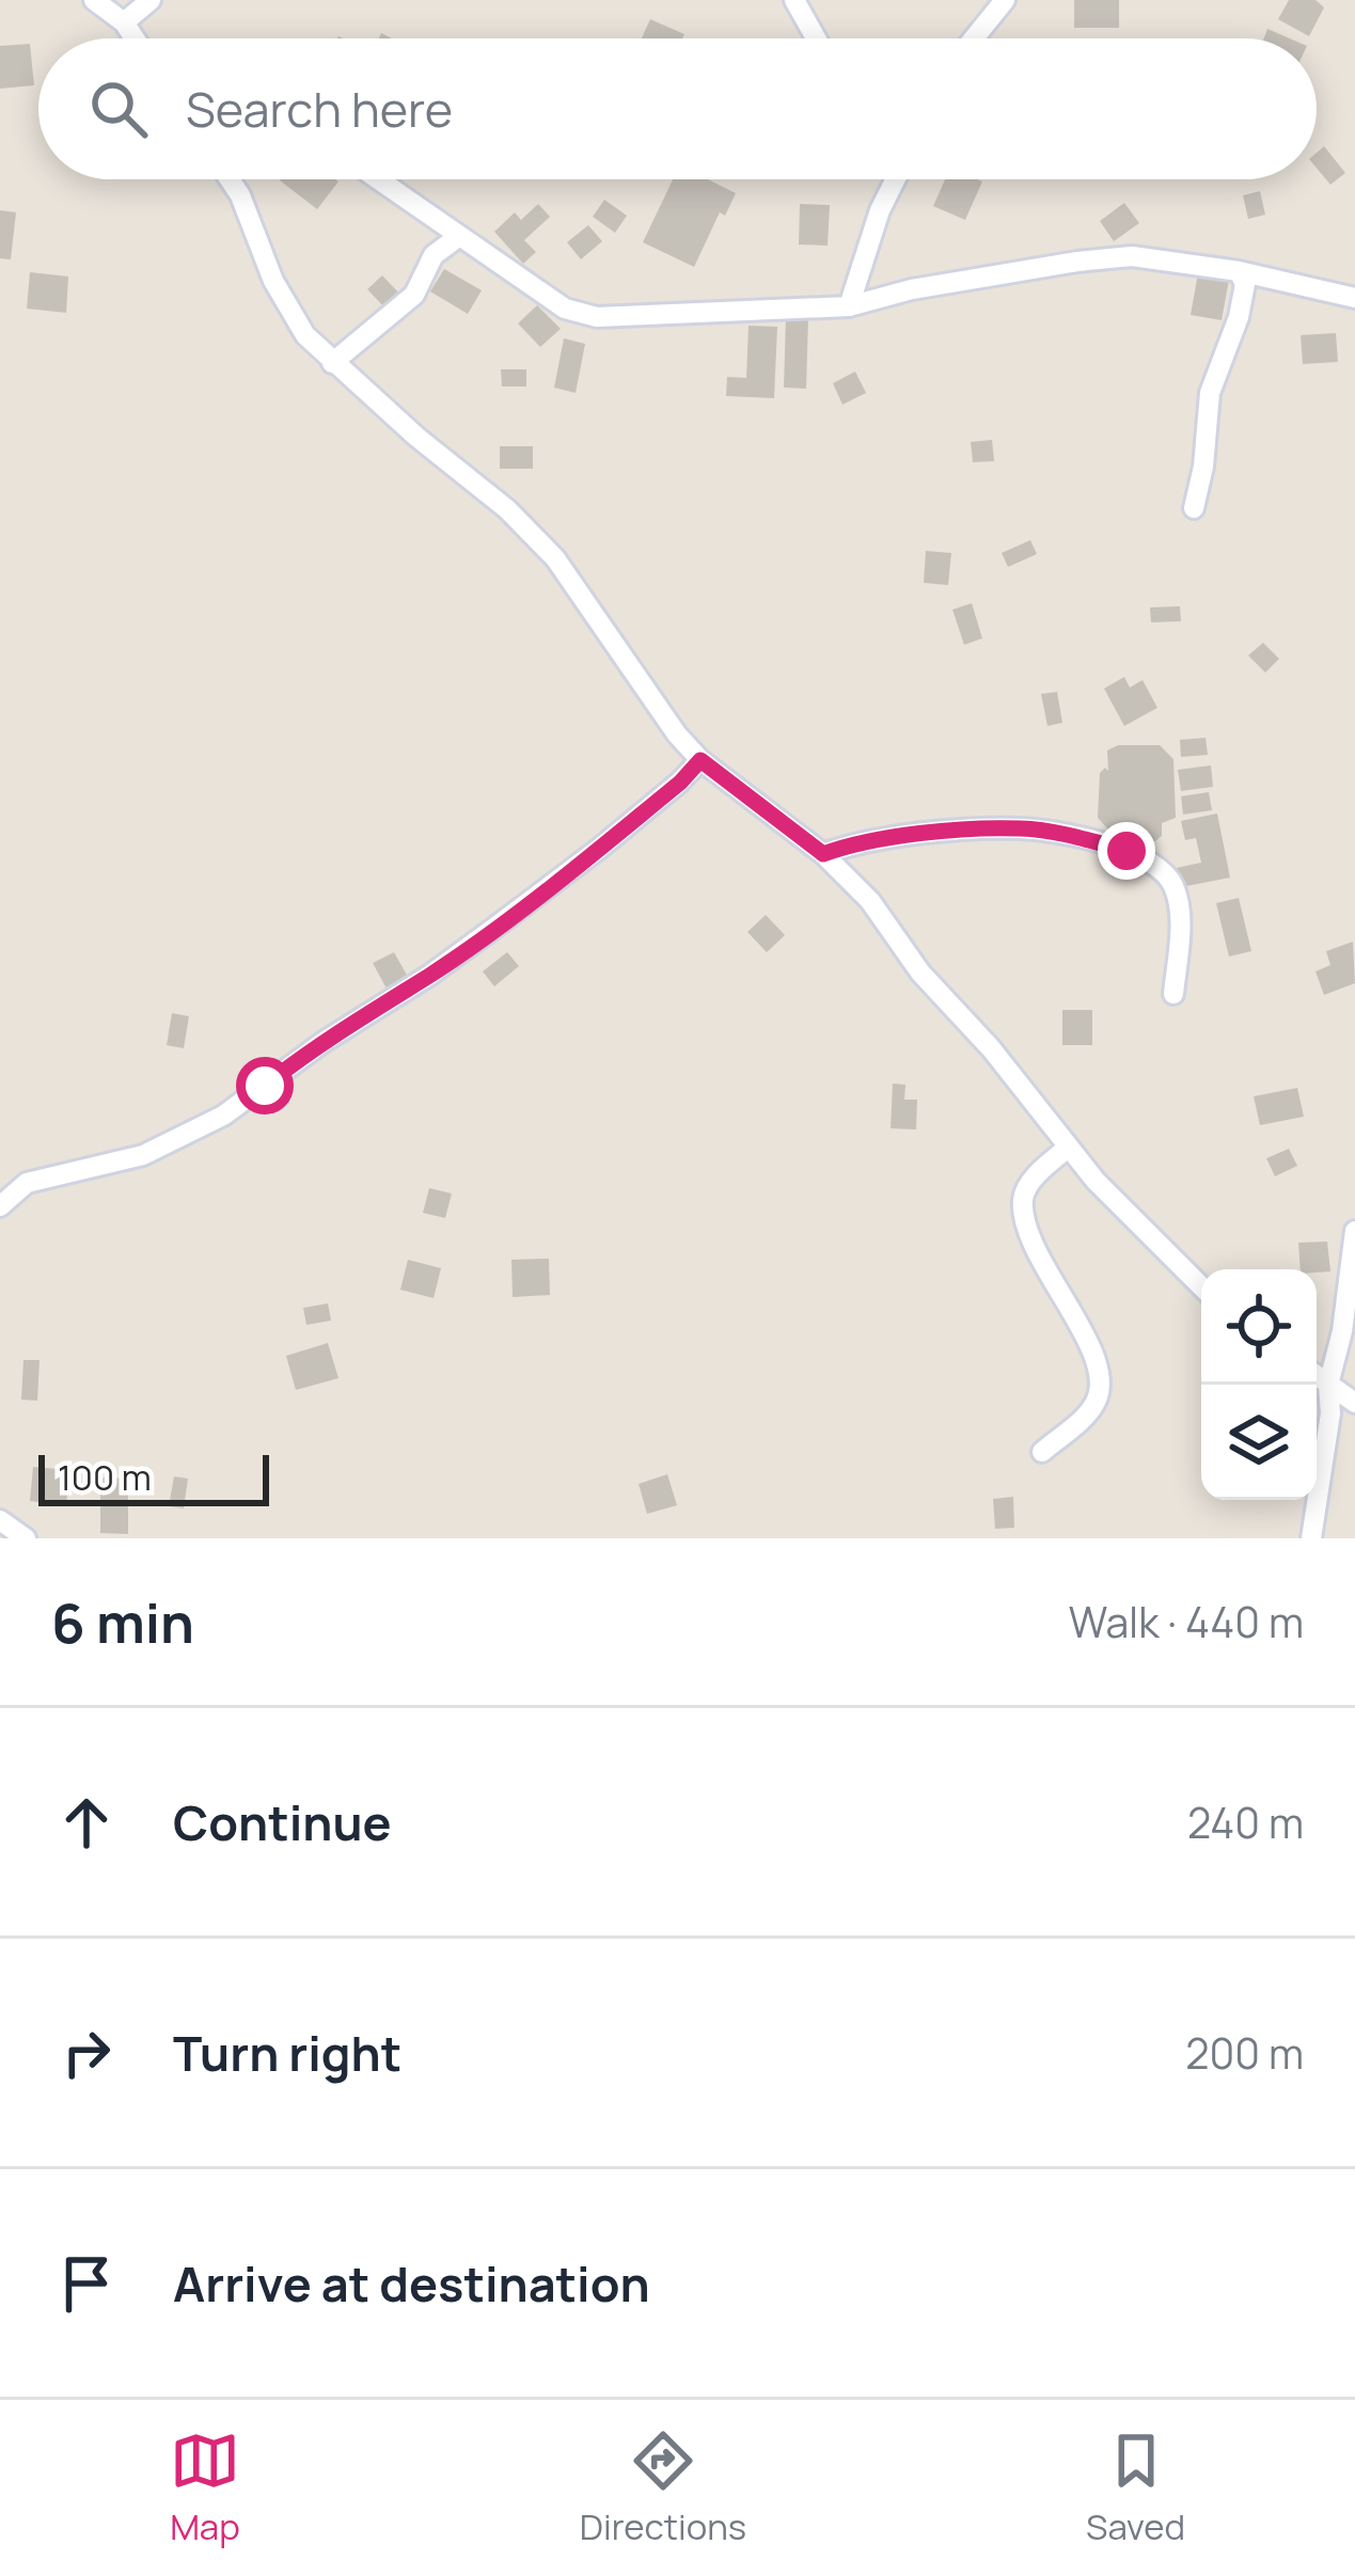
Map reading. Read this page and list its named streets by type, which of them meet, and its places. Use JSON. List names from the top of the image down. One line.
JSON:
{"scale_bar":"100 m","page":{"search":"Search here","scale":"100 m","heading":["6 min","Walk · 440 m"],"list":[["Continue","240 m"],["Turn right","200 m"],"Arrive at destination"],"nav":["Map","Directions","Saved"]}}
